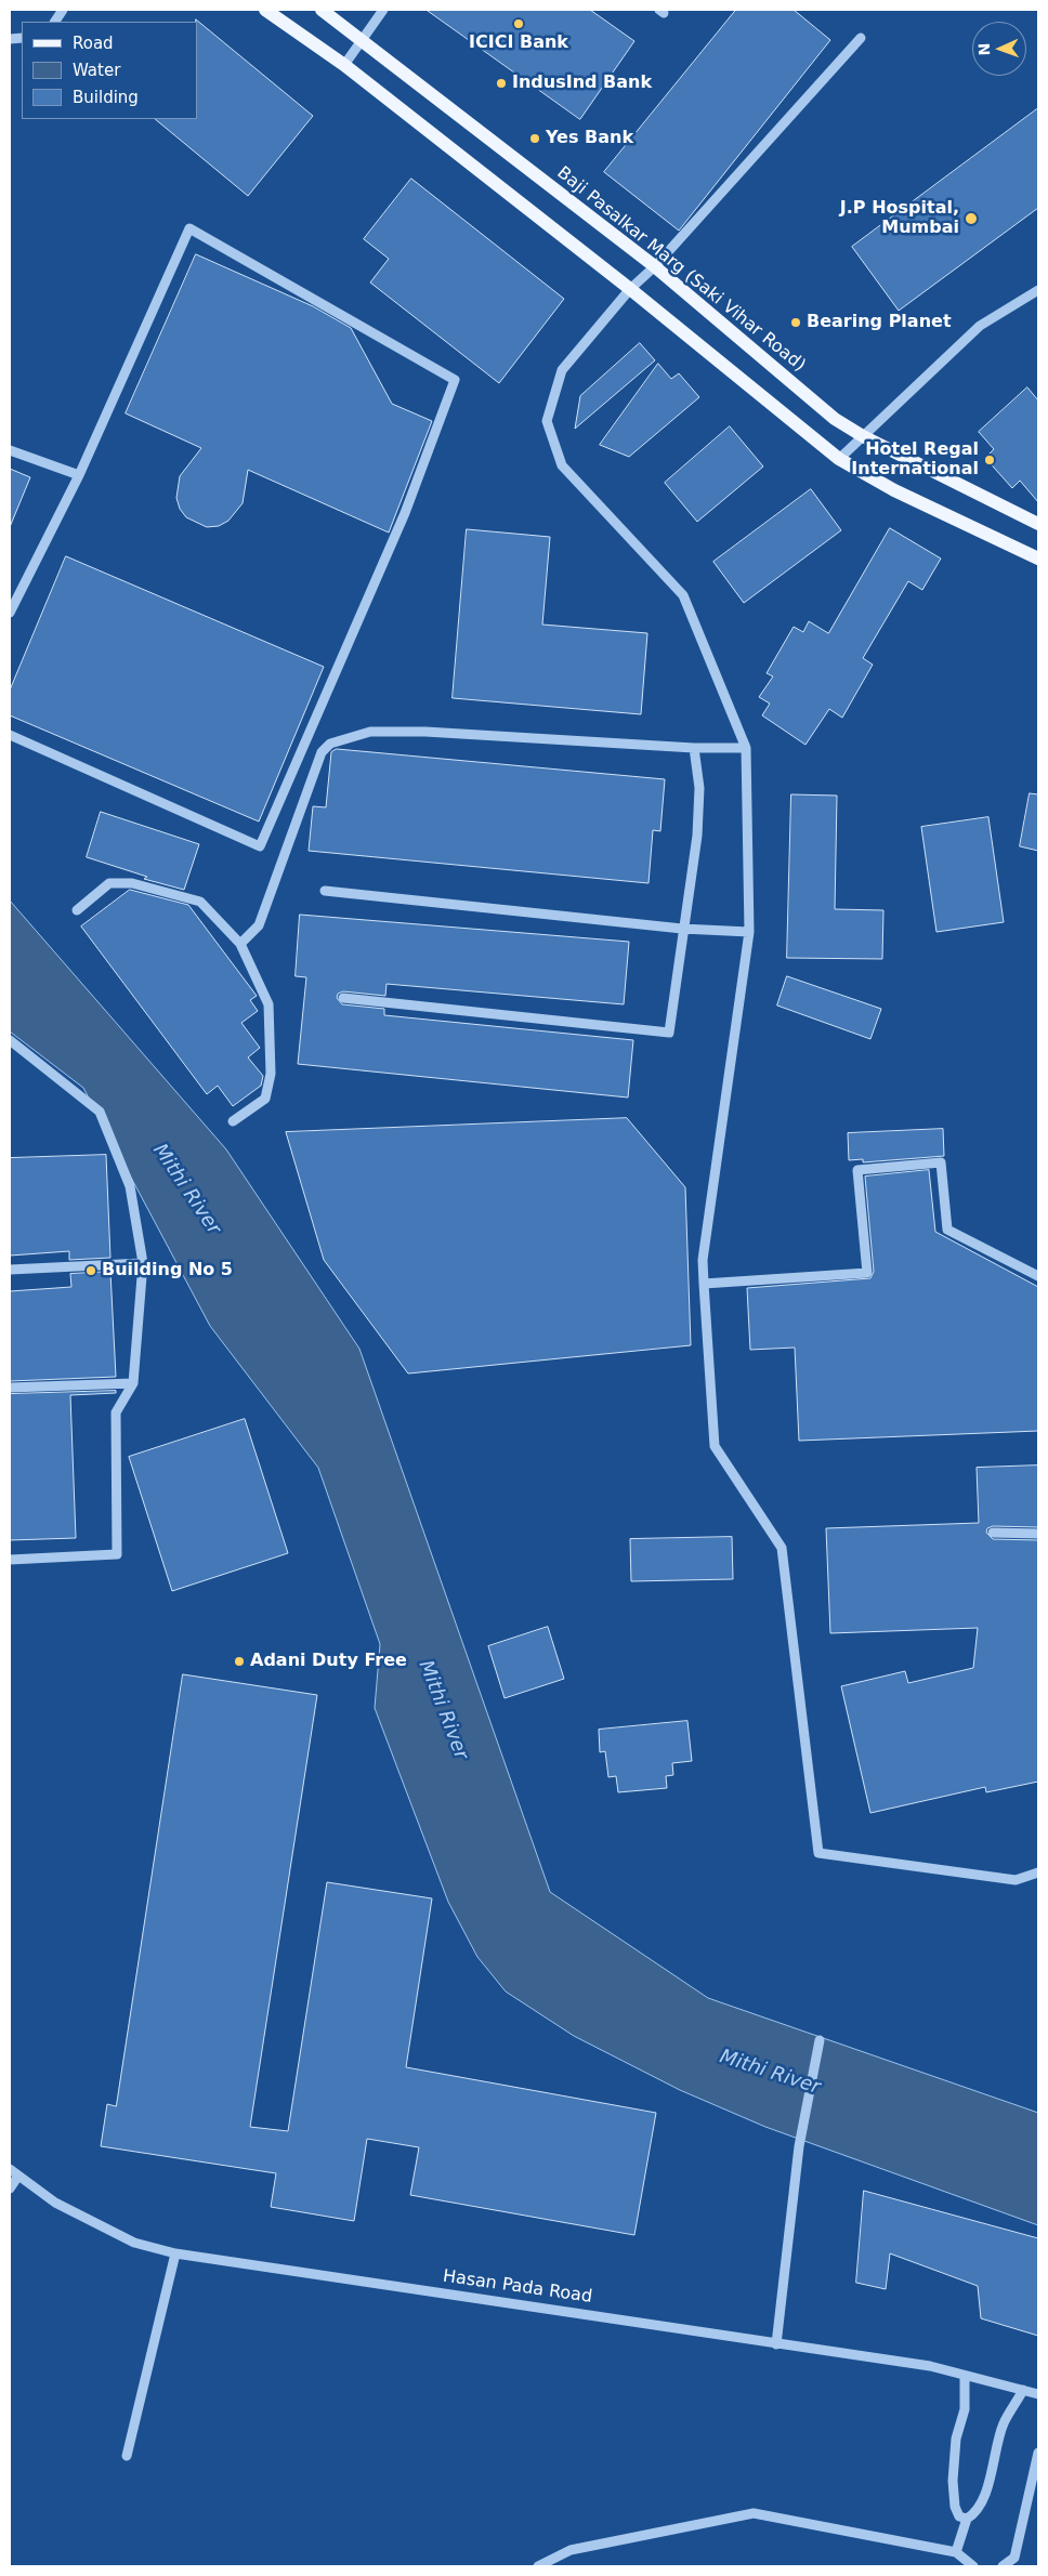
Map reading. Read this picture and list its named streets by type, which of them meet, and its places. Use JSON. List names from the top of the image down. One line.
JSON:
{"streets":{"main road":["Baji Pasalkar Marg (Saki Vihar Road)"],"street":["Hasan Pada Road"]},"water":["Mithi River"],"places":["ICICI Bank","IndusInd Bank","Yes Bank","J.P Hospital, Mumbai","Bearing Planet","Hotel Regal International","Building No 5","Adani Duty Free"],"legend":["Road","Water","Building"],"north":"left"}
